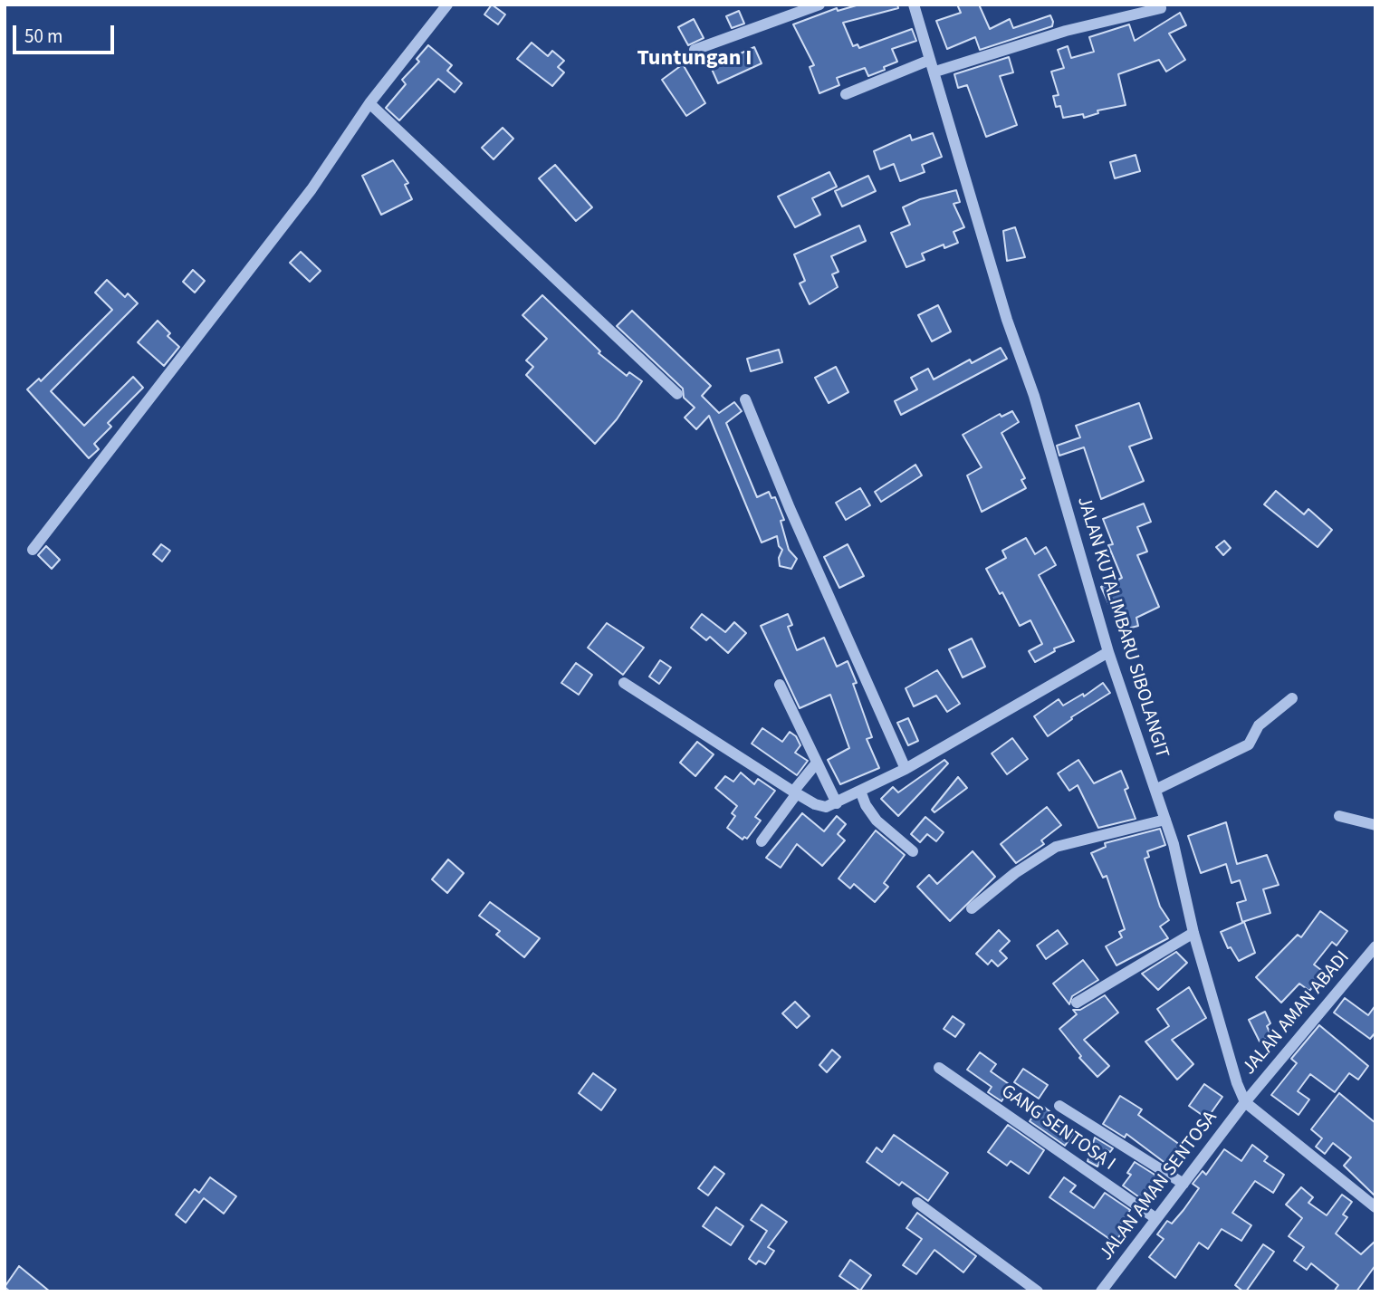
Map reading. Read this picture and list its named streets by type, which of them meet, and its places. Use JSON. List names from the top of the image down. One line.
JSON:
{"streets":{"street":["JALAN KUTALIMBARU SIBOLANGIT","JALAN AMAN ABADI","GANG SENTOSA I","JALAN AMAN SENTOSA"]},"crossings":[["JALAN KUTALIMBARU SIBOLANGIT","JALAN AMAN ABADI"],["JALAN KUTALIMBARU SIBOLANGIT","JALAN AMAN SENTOSA"],["JALAN AMAN ABADI","JALAN AMAN SENTOSA"],["GANG SENTOSA I","JALAN AMAN SENTOSA"]],"districts":["Tuntungan I"],"scale_bar":"50 m"}
